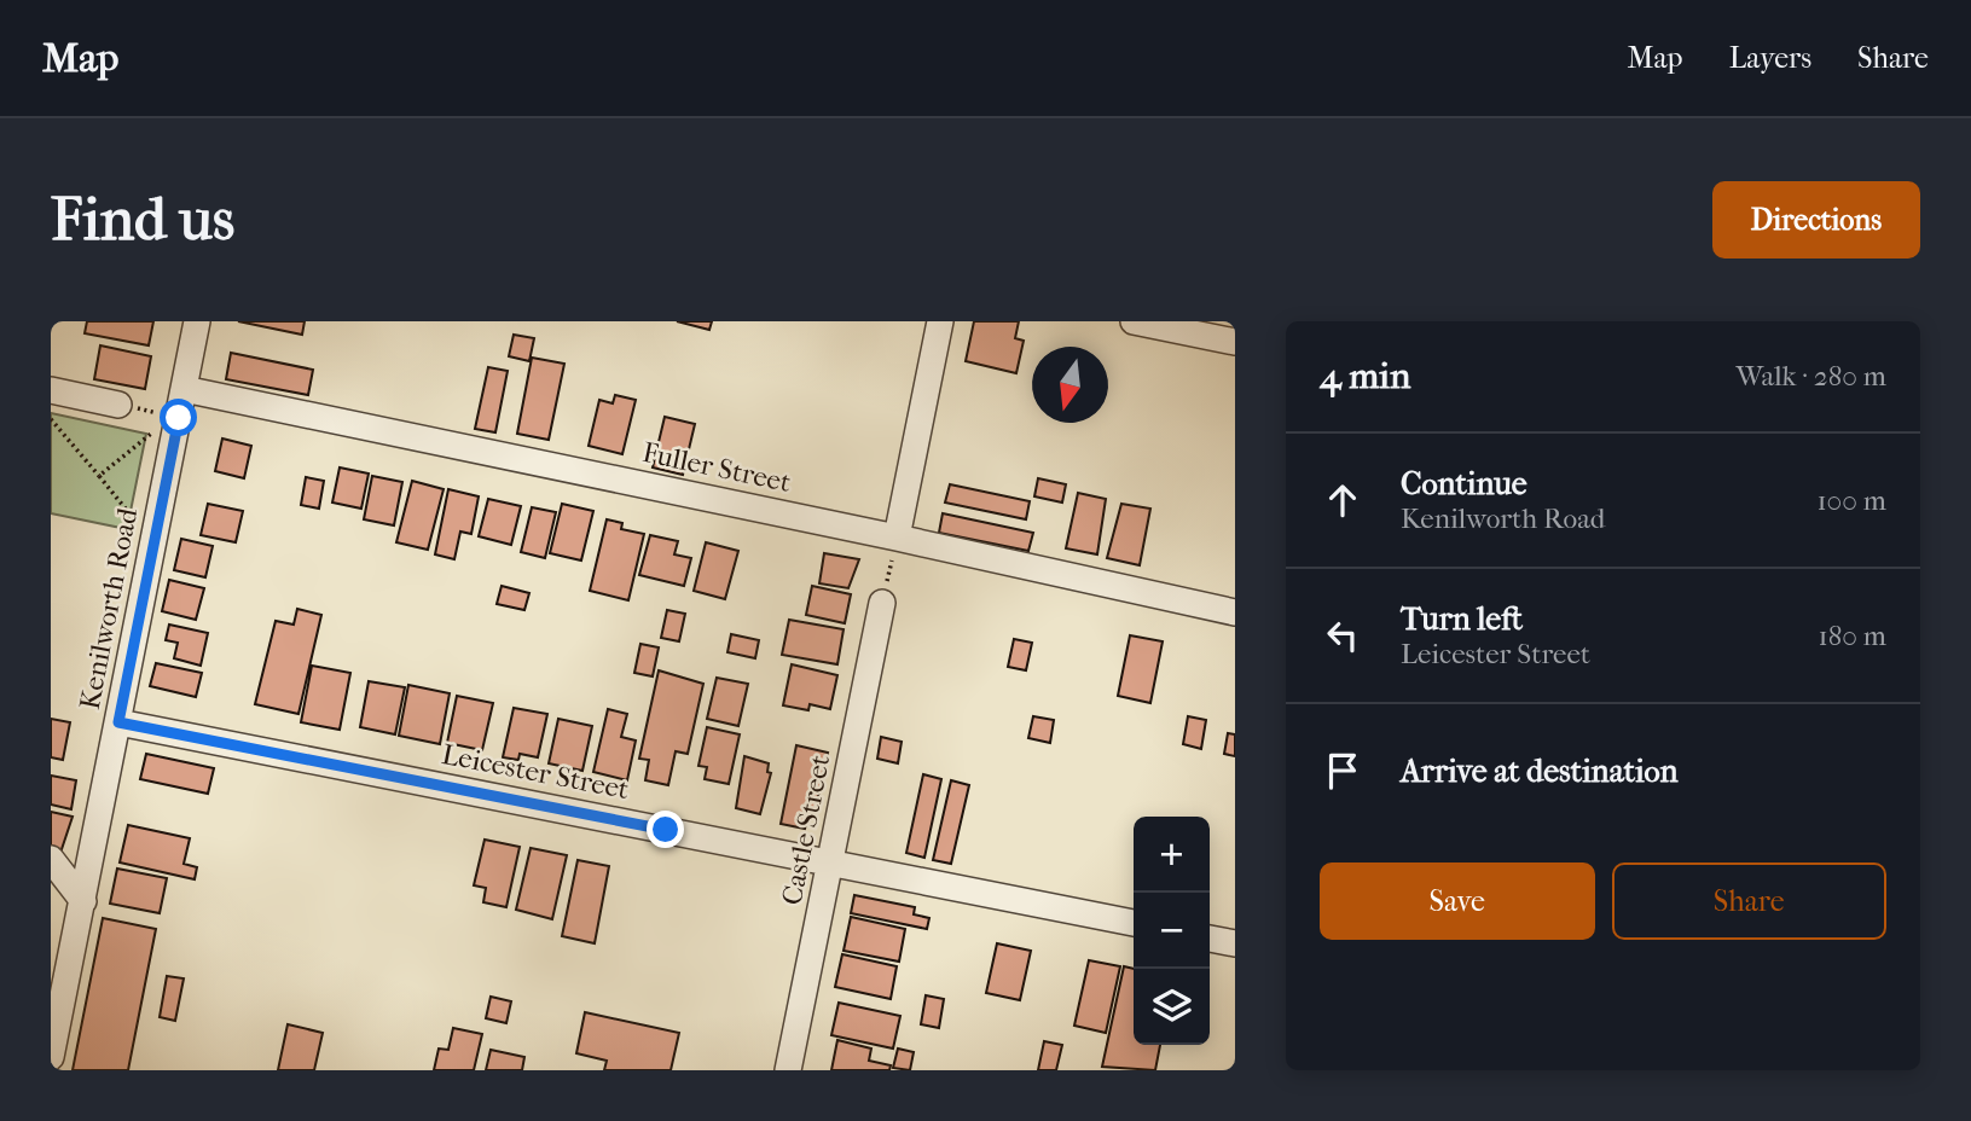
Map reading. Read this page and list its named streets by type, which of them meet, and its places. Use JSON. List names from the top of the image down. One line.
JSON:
{"streets":{"street":["Fuller Street","Kenilworth Road","Leicester Street","Castle Street"]},"crossings":[["Fuller Street","Kenilworth Road"],["Kenilworth Road","Leicester Street"],["Leicester Street","Castle Street"]],"north":"bottom","page":{"header":"Map","nav":["Map","Layers","Share"],"buttons":["Directions",["Save","Share"]],"title":"Find us","heading":["4 min","Walk · 280 m"],"list":[["Continue","Kenilworth Road","100 m"],["Turn left","Leicester Street","180 m"],"Arrive at destination"],"map_buttons":["+","−"]}}
